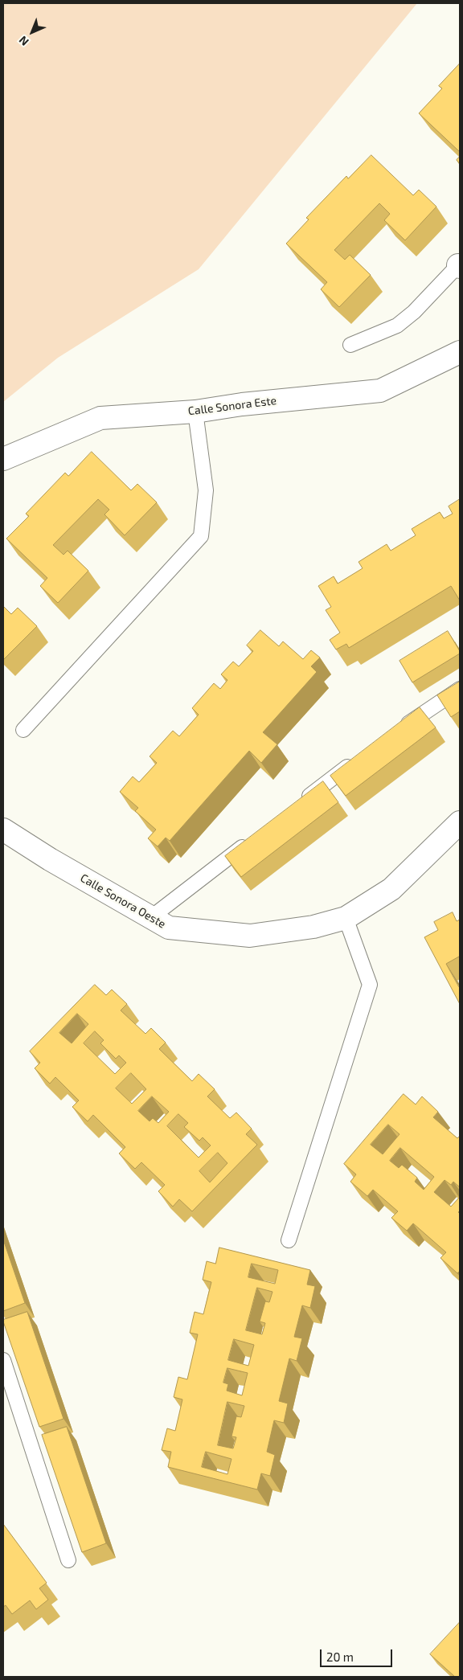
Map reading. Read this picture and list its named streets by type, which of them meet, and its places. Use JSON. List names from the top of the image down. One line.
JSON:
{"streets":{"street":["Calle Sonora Este","Calle Sonora Oeste"]},"scale_bar":"20 m","north":"bottom left"}
